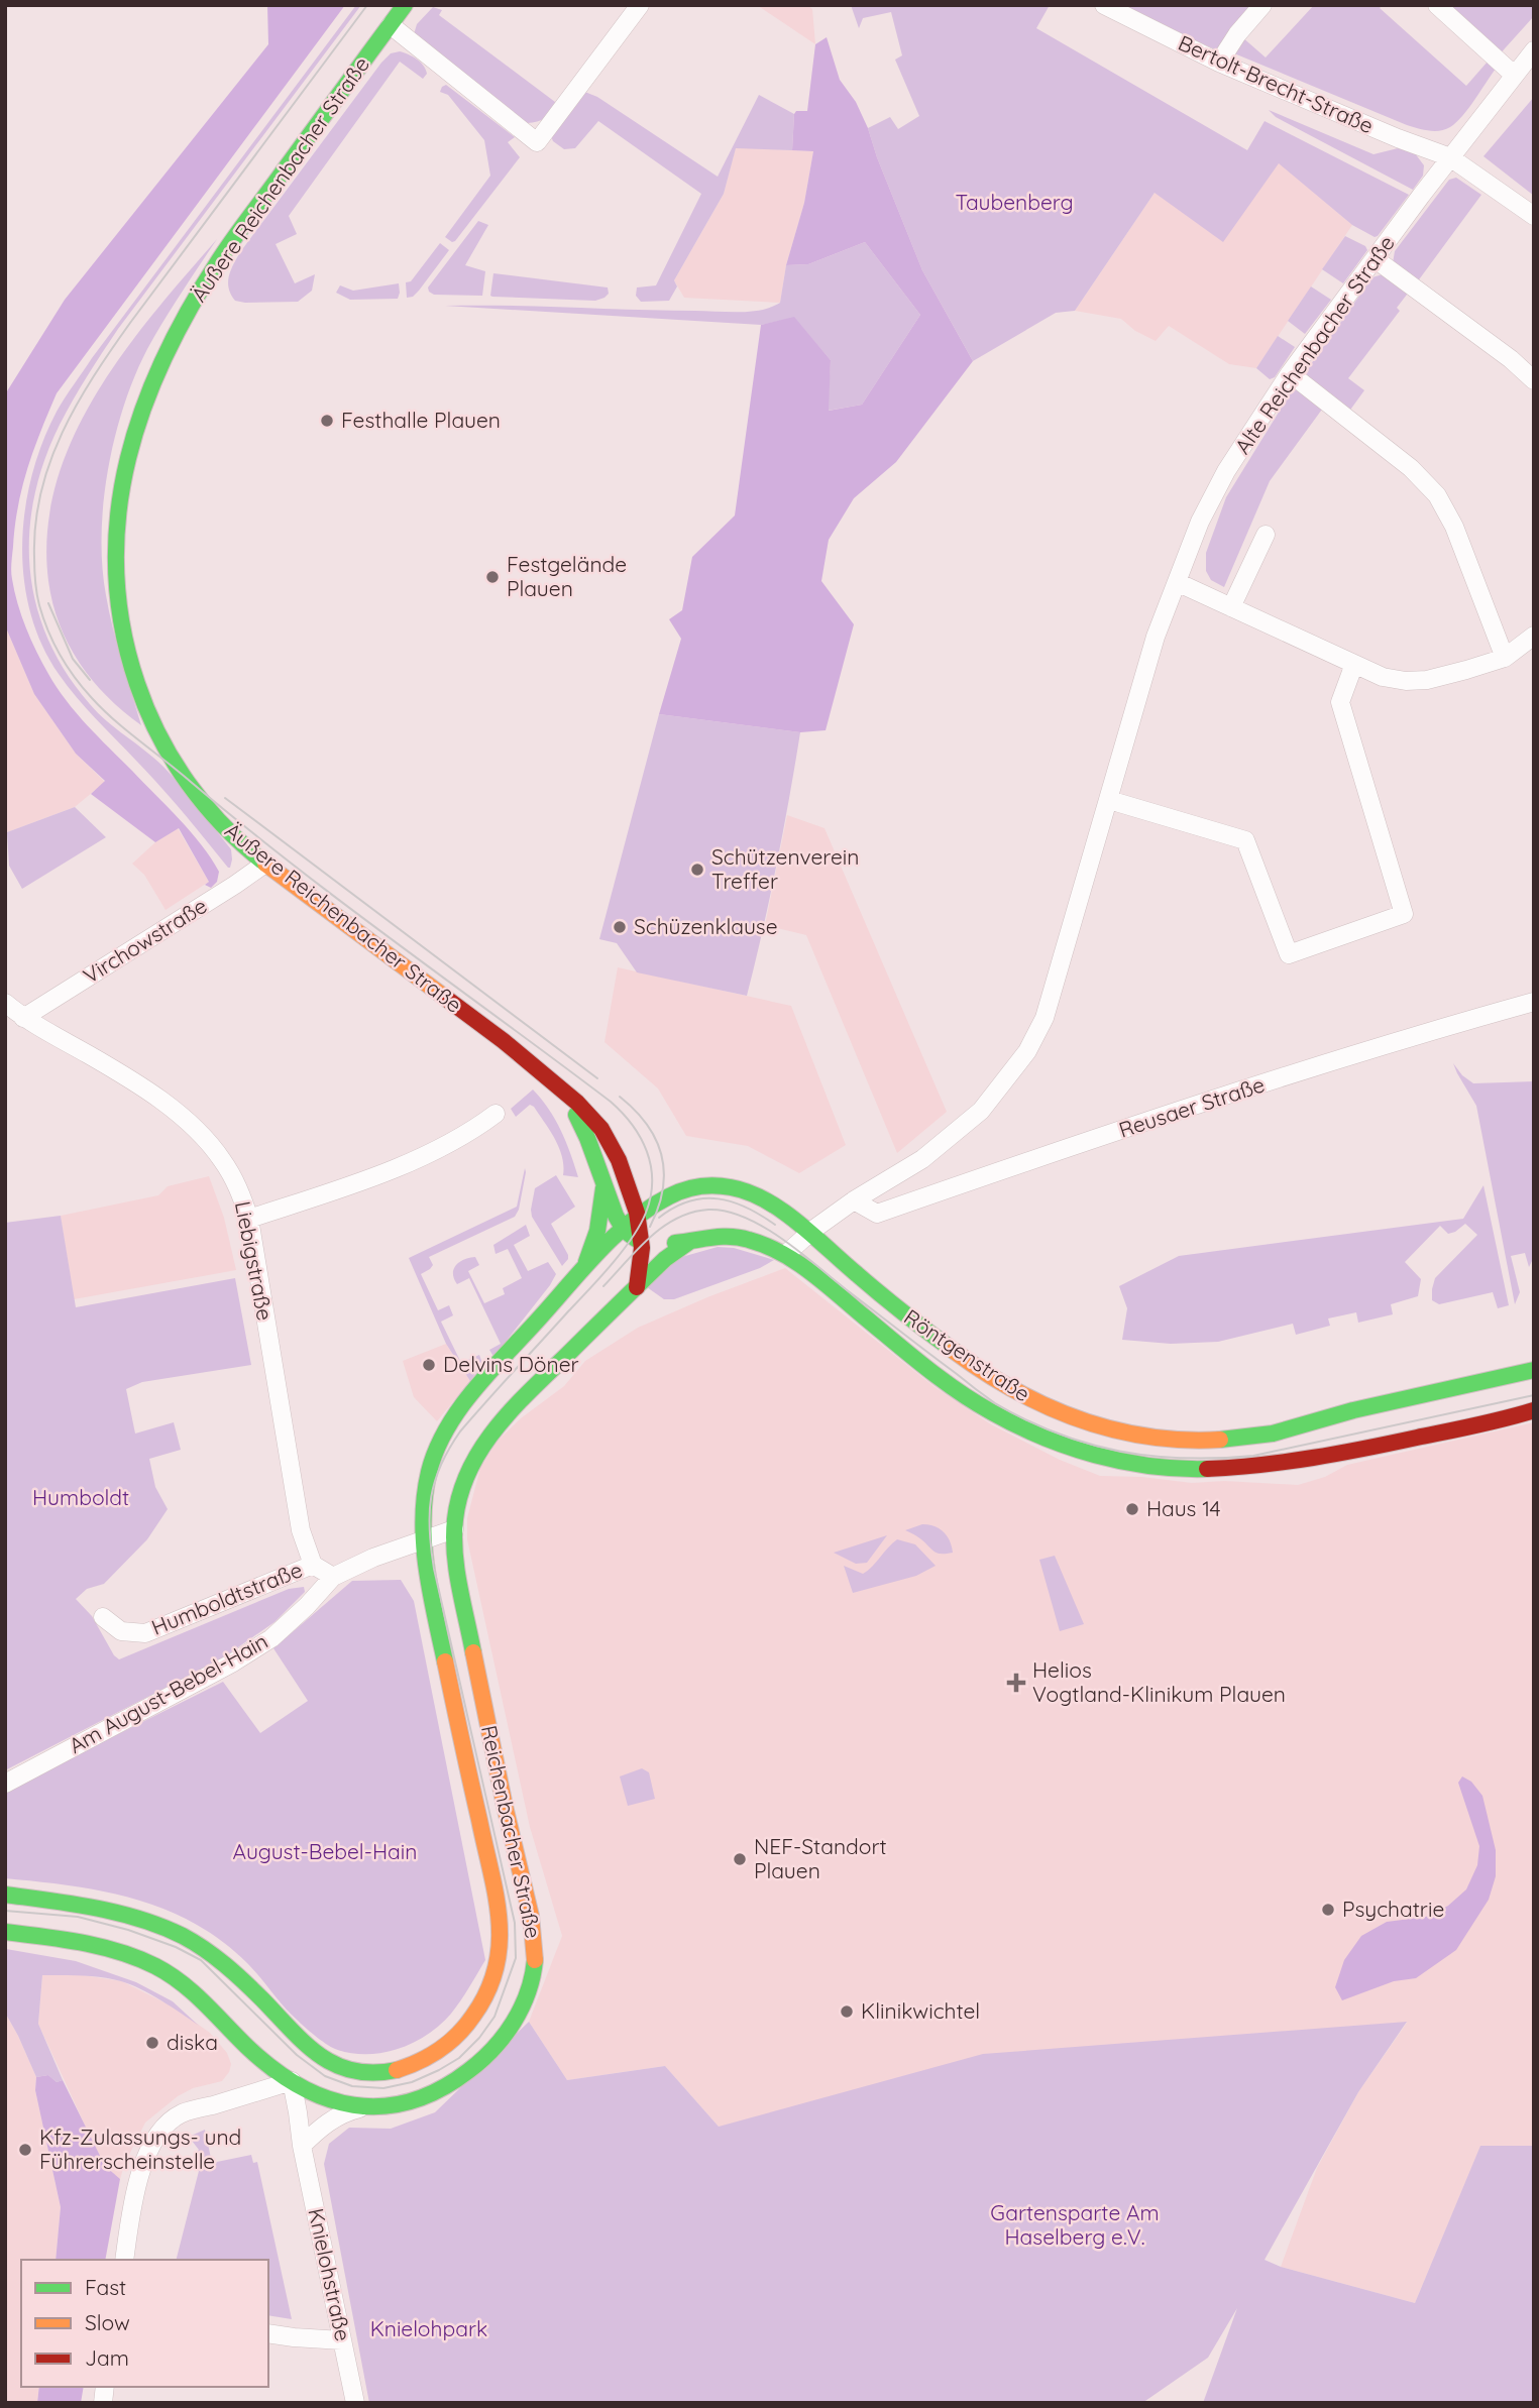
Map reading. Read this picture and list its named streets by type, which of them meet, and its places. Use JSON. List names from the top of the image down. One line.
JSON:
{"streets":{"street":["Bertolt-Brecht-Straße","Äußere Reichenbacher Straße","Alte Reichenbacher Straße","Virchowstraße","Reusaer Straße","Liebigstraße","Röntgenstraße","Humboldtstraße","Am August-Bebel-Hain","Reichenbacher Straße","Knielohstraße"]},"crossings":[["Bertolt-Brecht-Straße","Alte Reichenbacher Straße"],["Äußere Reichenbacher Straße","Virchowstraße"],["Äußere Reichenbacher Straße","Röntgenstraße"],["Äußere Reichenbacher Straße","Reichenbacher Straße"],["Alte Reichenbacher Straße","Reusaer Straße"],["Alte Reichenbacher Straße","Röntgenstraße"],["Virchowstraße","Liebigstraße"],["Liebigstraße","Humboldtstraße"],["Röntgenstraße","Reichenbacher Straße"],["Am August-Bebel-Hain","Reichenbacher Straße"],["Reichenbacher Straße","Knielohstraße"]],"parks":["Taubenberg","Humboldt","August-Bebel-Hain","Gartensparte Am Haselberg e.V.","Knielohpark"],"places":{"other":["Festhalle Plauen","Festgelände Plauen","Schützenverein Treffer","Schüzenklause","Delvins Döner","Haus 14","NEF-Standort Plauen","Psychatrie","Klinikwichtel","diska","Kfz-Zulassungs- und Führerscheinstelle"],"health":["Helios Vogtland-Klinikum Plauen"]},"legend":["Fast","Slow","Jam"]}
